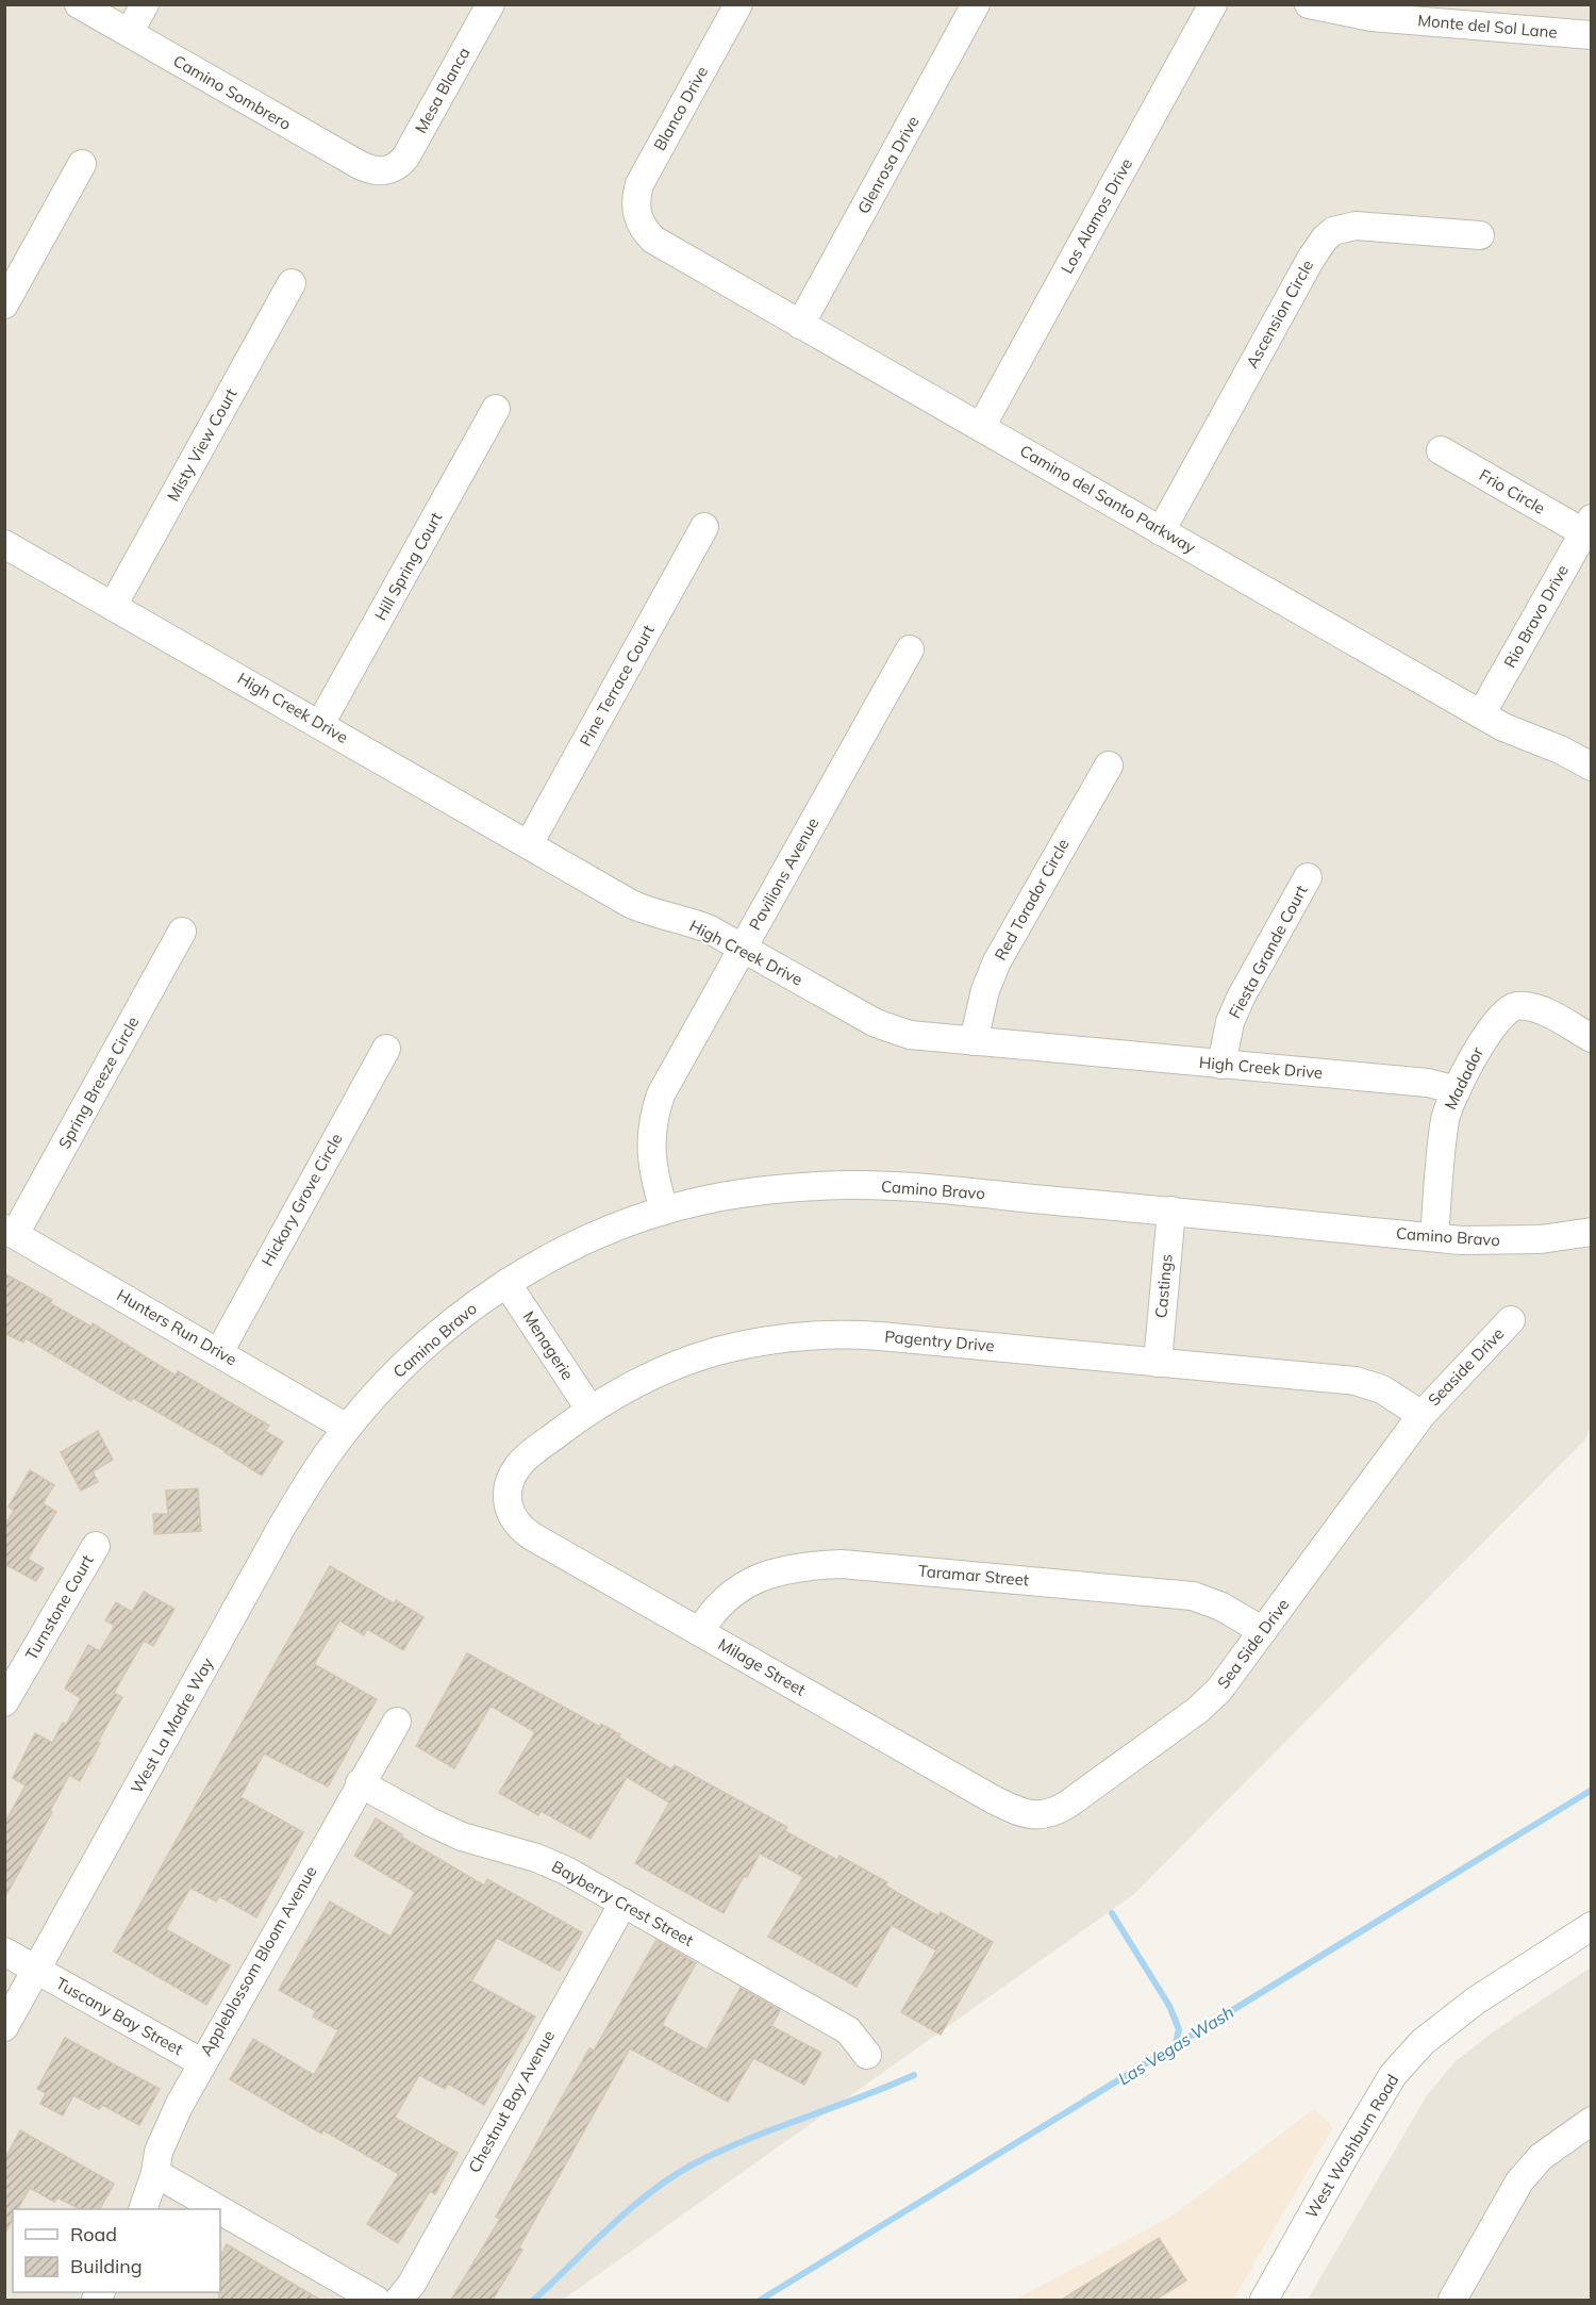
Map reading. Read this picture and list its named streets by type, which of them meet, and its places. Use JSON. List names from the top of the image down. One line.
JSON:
{"streets":{"street":["Monte del Sol Lane","Mesa Blanca","Camino Sombrero","Blanco Drive","Glenrosa Drive","Los Alamos Drive","Ascension Circle","Misty View Court","Frio Circle","Camino del Santo Parkway","Hill Spring Court","Rio Bravo Drive","Pine Terrace Court","High Creek Drive","Pavilions Avenue","Red Torador Circle","Fiesta Grande Court","Madador","Spring Breeze Circle","Camino Bravo","Hickory Grove Circle","Castings","Hunters Run Drive","Pagentry Drive","Menagerie","Seaside Drive","Taramar Street","Turnstone Court","Sea Side Drive","Milage Street","West La Madre Way","Bayberry Crest Street","Appleblossom Bloom Avenue","Tuscany Bay Street","Chestnut Bay Avenue","West Washburn Road"]},"crossings":[["Mesa Blanca","Camino Sombrero"],["Blanco Drive","Camino del Santo Parkway"],["Glenrosa Drive","Camino del Santo Parkway"],["Los Alamos Drive","Camino del Santo Parkway"],["Ascension Circle","Camino del Santo Parkway"],["Misty View Court","High Creek Drive"],["Frio Circle","Rio Bravo Drive"],["Camino del Santo Parkway","Rio Bravo Drive"],["Hill Spring Court","High Creek Drive"],["Pine Terrace Court","High Creek Drive"],["High Creek Drive","Pavilions Avenue"],["High Creek Drive","Red Torador Circle"],["High Creek Drive","Fiesta Grande Court"],["High Creek Drive","Madador"],["Pavilions Avenue","Camino Bravo"],["Madador","Camino Bravo"],["Spring Breeze Circle","Hunters Run Drive"],["Camino Bravo","Castings"],["Camino Bravo","Hunters Run Drive"],["Camino Bravo","Menagerie"],["Camino Bravo","West La Madre Way"],["Hickory Grove Circle","Hunters Run Drive"],["Castings","Pagentry Drive"],["Hunters Run Drive","West La Madre Way"],["Pagentry Drive","Menagerie"],["Pagentry Drive","Seaside Drive"],["Pagentry Drive","Sea Side Drive"],["Pagentry Drive","Milage Street"],["Seaside Drive","Sea Side Drive"],["Taramar Street","Sea Side Drive"],["Taramar Street","Milage Street"],["Sea Side Drive","Milage Street"],["West La Madre Way","Tuscany Bay Street"],["Bayberry Crest Street","Appleblossom Bloom Avenue"],["Bayberry Crest Street","Chestnut Bay Avenue"],["Appleblossom Bloom Avenue","Tuscany Bay Street"]],"water":["Las Vegas Wash"],"legend":["Road","Building"]}
